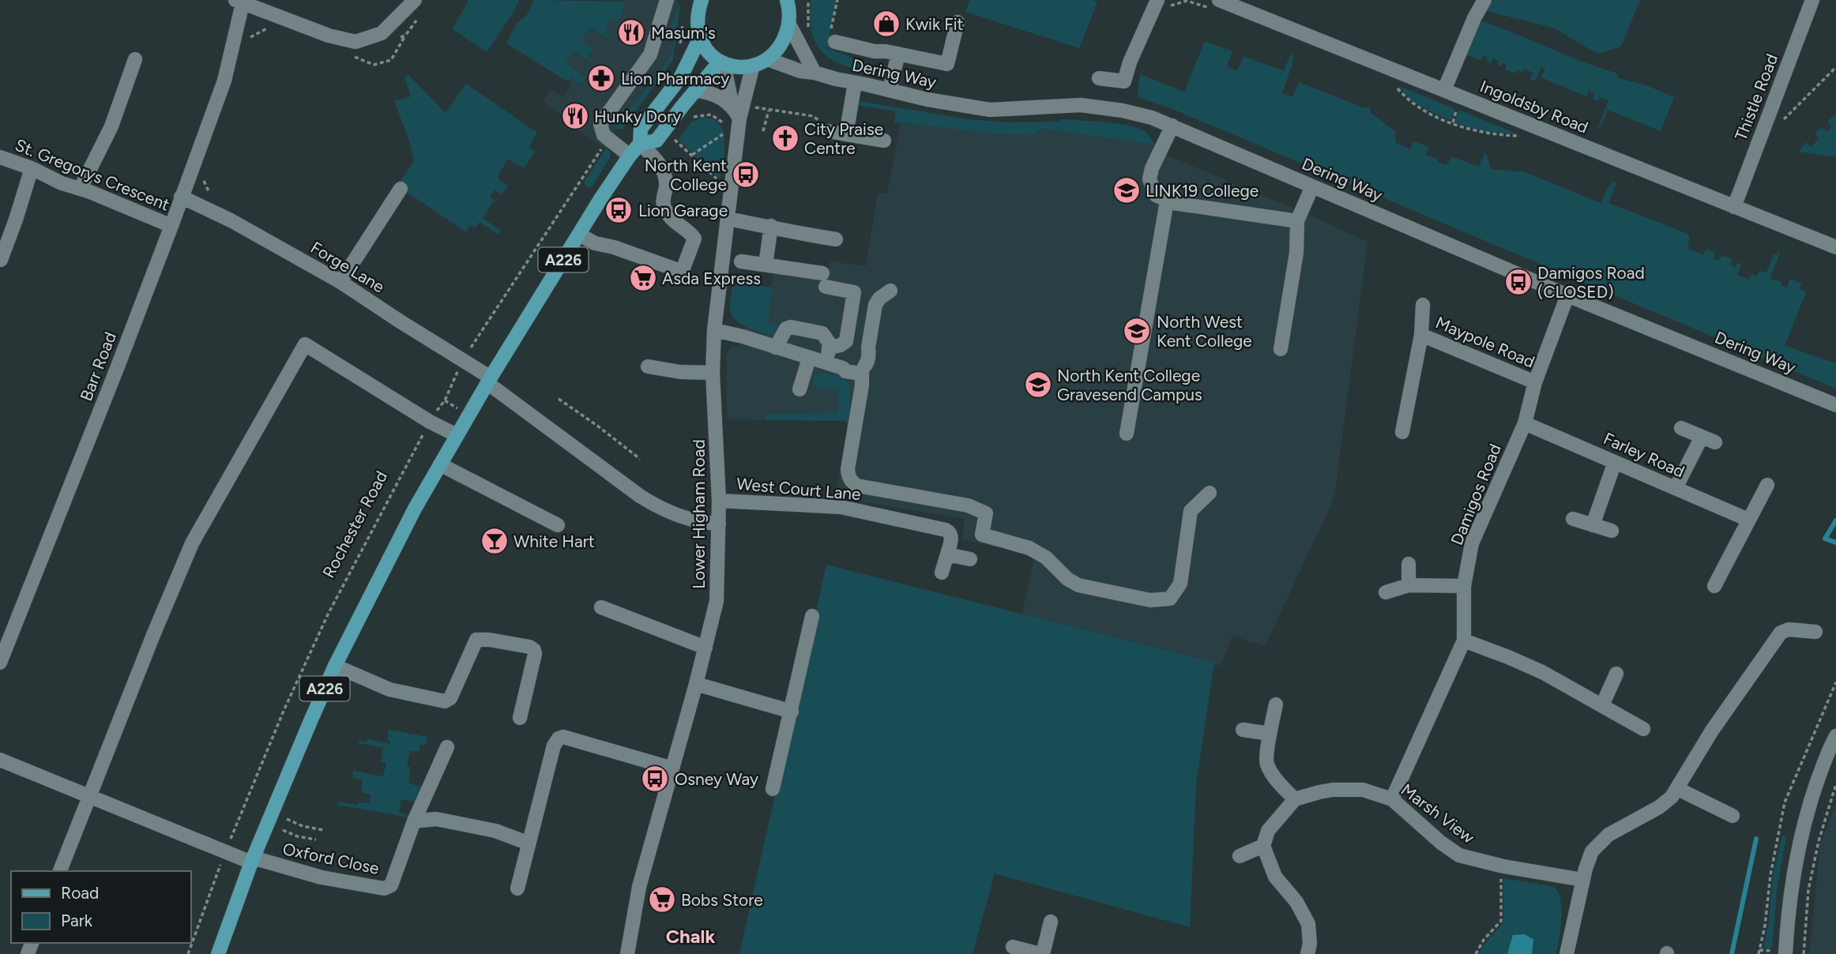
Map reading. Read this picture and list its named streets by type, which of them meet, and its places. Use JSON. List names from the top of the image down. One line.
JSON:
{"streets":{"main road":["A226"],"street":["Dering Way","Thistle Road","Ingoldsby Road","St. Gregorys Crescent","Forge Lane","Maypole Road","Barr Road","Farley Road","West Court Lane","Damigos Road","Lower Higham Road","Marsh View","Oxford Close"],"path":["Rochester Road"]},"crossings":[["Dering Way","Damigos Road"],["Thistle Road","Ingoldsby Road"],["St. Gregorys Crescent","Barr Road"],["A226","Forge Lane"],["A226","Lower Higham Road"],["A226","Oxford Close"],["Forge Lane","Barr Road"],["Forge Lane","Lower Higham Road"],["Forge Lane","Rochester Road"],["Maypole Road","Damigos Road"],["Farley Road","Damigos Road"],["West Court Lane","Lower Higham Road"],["Damigos Road","Marsh View"]],"districts":["Chalk"],"places":{"shop":["Kwik Fit"],"restaurant":["Masum's","Hunky Dory"],"pharmacy":["Lion Pharmacy"],"church":["City Praise Centre"],"bus stop":["North Kent College","Lion Garage","Damigos Road (CLOSED)","Osney Way"],"school or university":["LINK19 College","North West Kent College","North Kent College Gravesend Campus"],"supermarket":["Asda Express","Bobs Store"],"bar":["White Hart"]},"legend":["Road","Park"]}
